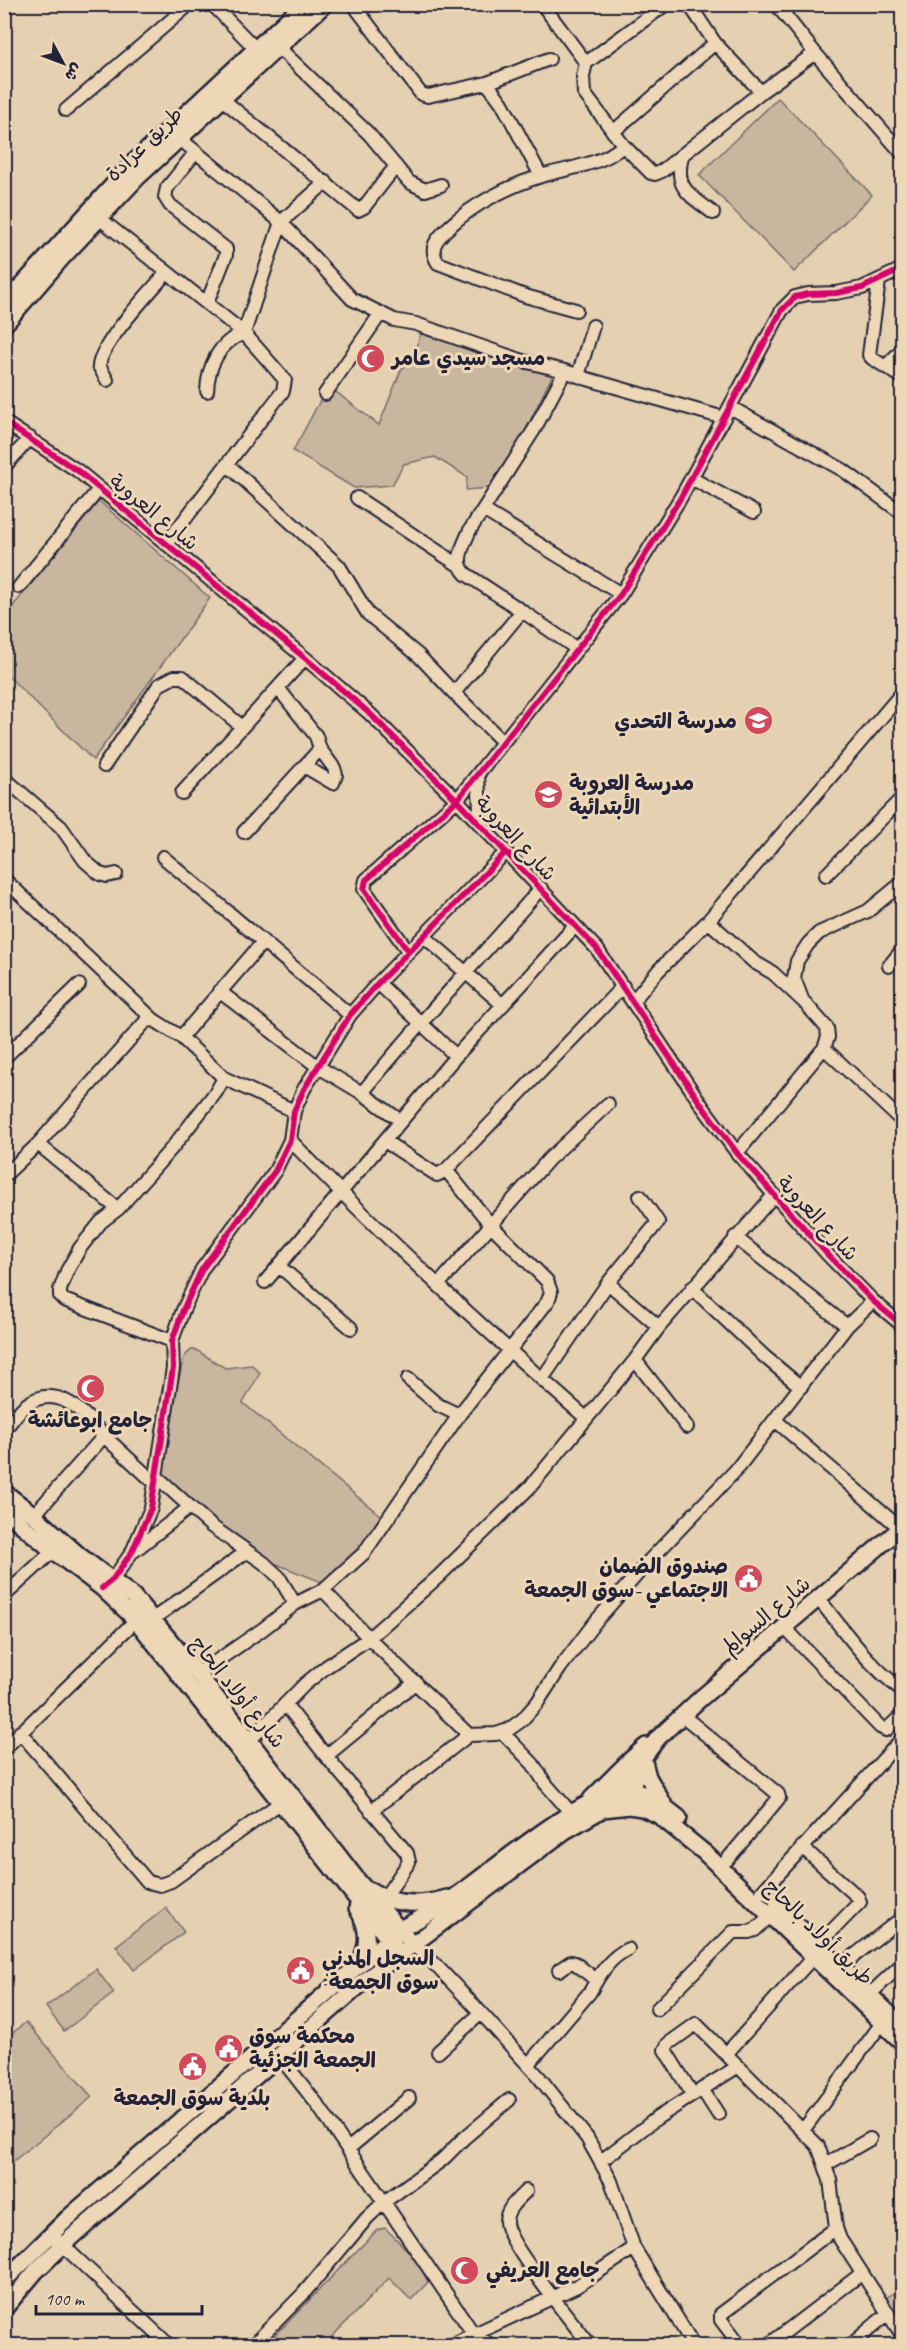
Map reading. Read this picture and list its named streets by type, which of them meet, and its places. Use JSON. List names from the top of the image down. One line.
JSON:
{"streets":{"main road":["طريق عرادة","شارع السوالم","شارع أولاد الحاج","طريق أولاد بالحاج"],"street":["شارع العروبة"]},"places":{"mosque":["مسجد سيدي عامر","جامع ابوعائشة","جامع العريفي"],"school or university":["مدرسة التحدي","مدرسة العروبة الأبتدائية"],"public building":["صندوق الضمان الاجتماعي -سوق الجمعة","السجل المدني -سوق الجمعة","محكمة سوق الجمعة الجزئية","بلدية سوق الجمعة"]},"scale_bar":"100 m","north":"bottom right"}
